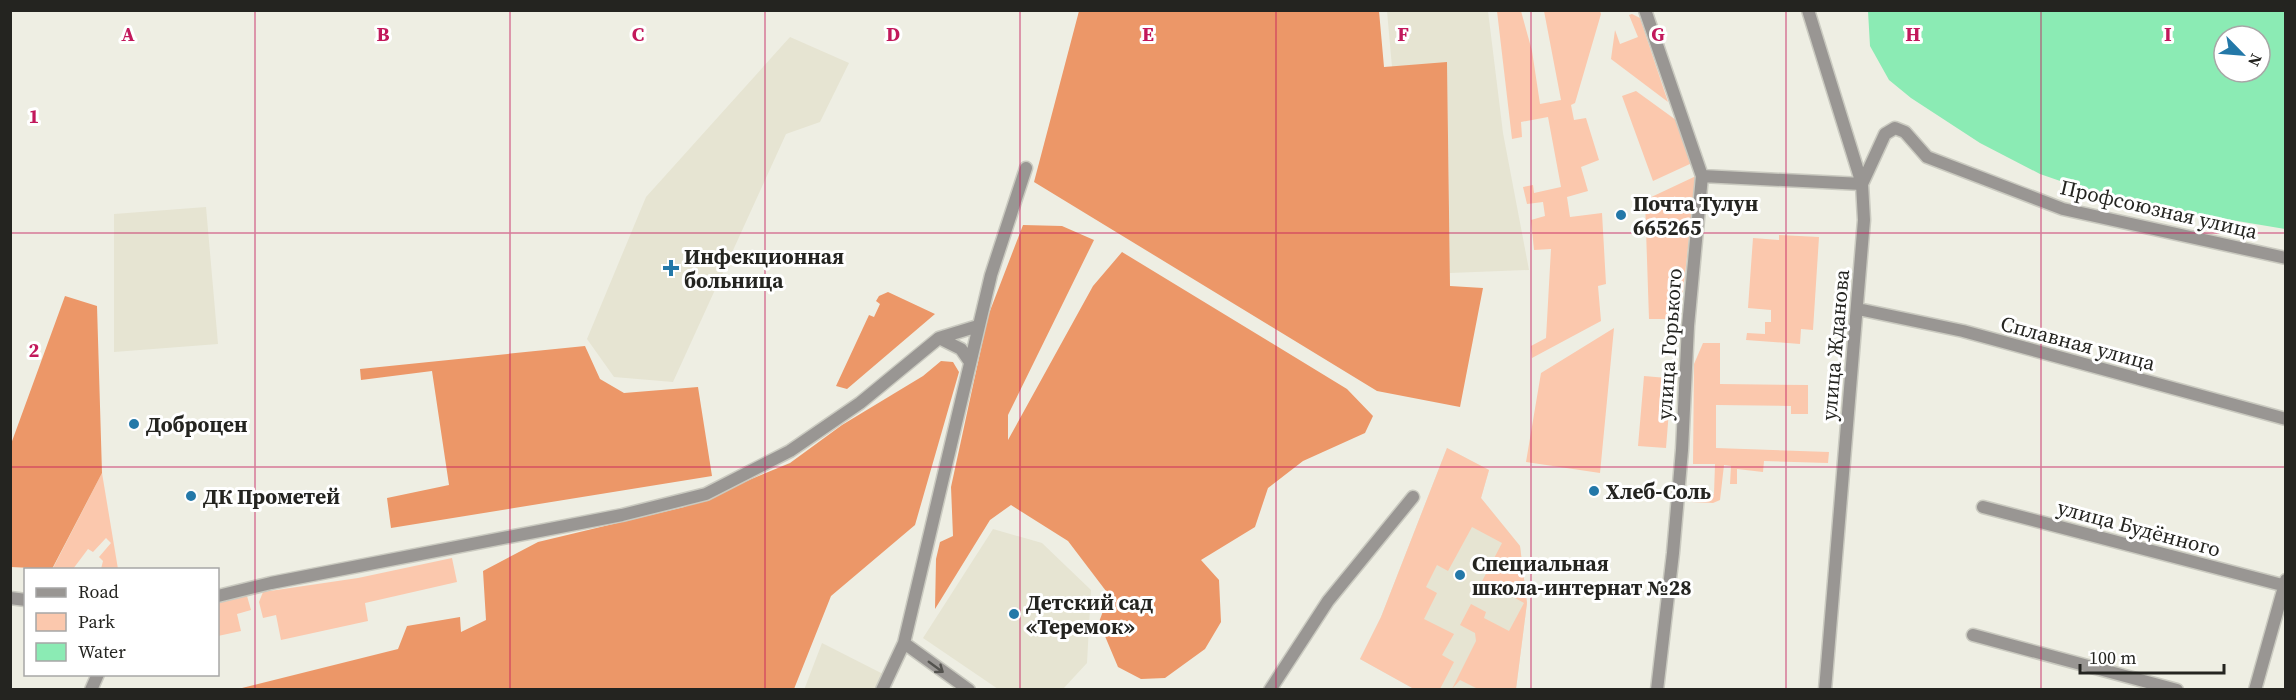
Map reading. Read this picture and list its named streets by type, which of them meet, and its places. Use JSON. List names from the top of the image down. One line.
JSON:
{"streets":{"street":["Профсоюзная улица","Сплавная улица","улица Горького","улица Жданова","улица Будённого"]},"crossings":[["Профсоюзная улица","улица Жданова"],["Сплавная улица","улица Жданова"]],"places":{"other":["Почта Тулун 665265","Доброцен","Хлеб-Соль","ДК Прометей","Специальная школа-интернат №28","Детский сад «Теремок»"],"health":["Инфекционная больница"]},"legend":["Road","Park","Water"],"scale_bar":"100 m","north":"bottom right","grid":{"columns":["A","B","C","D","E","F","G","H","I"],"rows":["1","2"]}}
